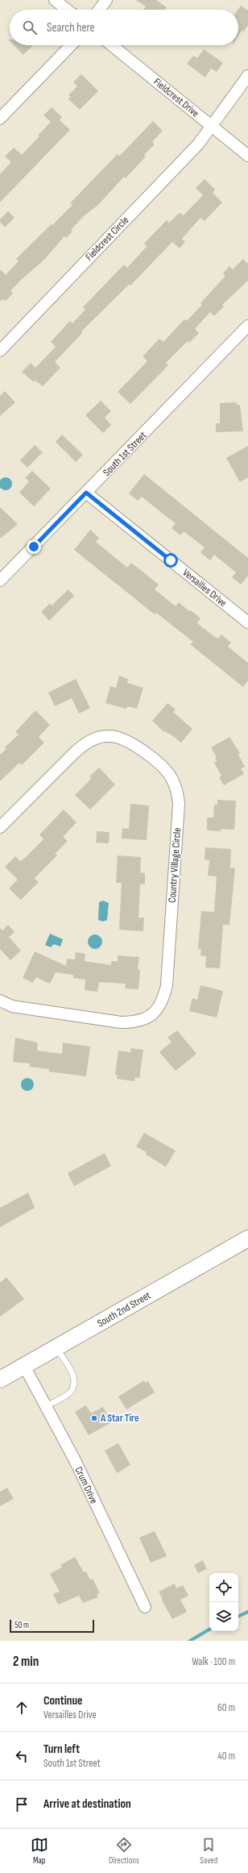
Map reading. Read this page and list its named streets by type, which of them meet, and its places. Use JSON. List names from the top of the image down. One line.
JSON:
{"streets":{"main road":["South 2nd Street"],"street":["Fieldcrest Drive","Fieldcrest Circle","South 1st Street","Versailles Drive","Country Village Circle","Crum Drive"]},"crossings":[["Fieldcrest Drive","Fieldcrest Circle"],["South 1st Street","Versailles Drive"],["South 2nd Street","Crum Drive"]],"places":["A Star Tire"],"scale_bar":"50 m","page":{"search":"Search here","scale":"50 m","heading":["2 min","Walk · 100 m"],"list":[["Continue","Versailles Drive","60 m"],["Turn left","South 1st Street","40 m"],"Arrive at destination"],"nav":["Map","Directions","Saved"]}}
